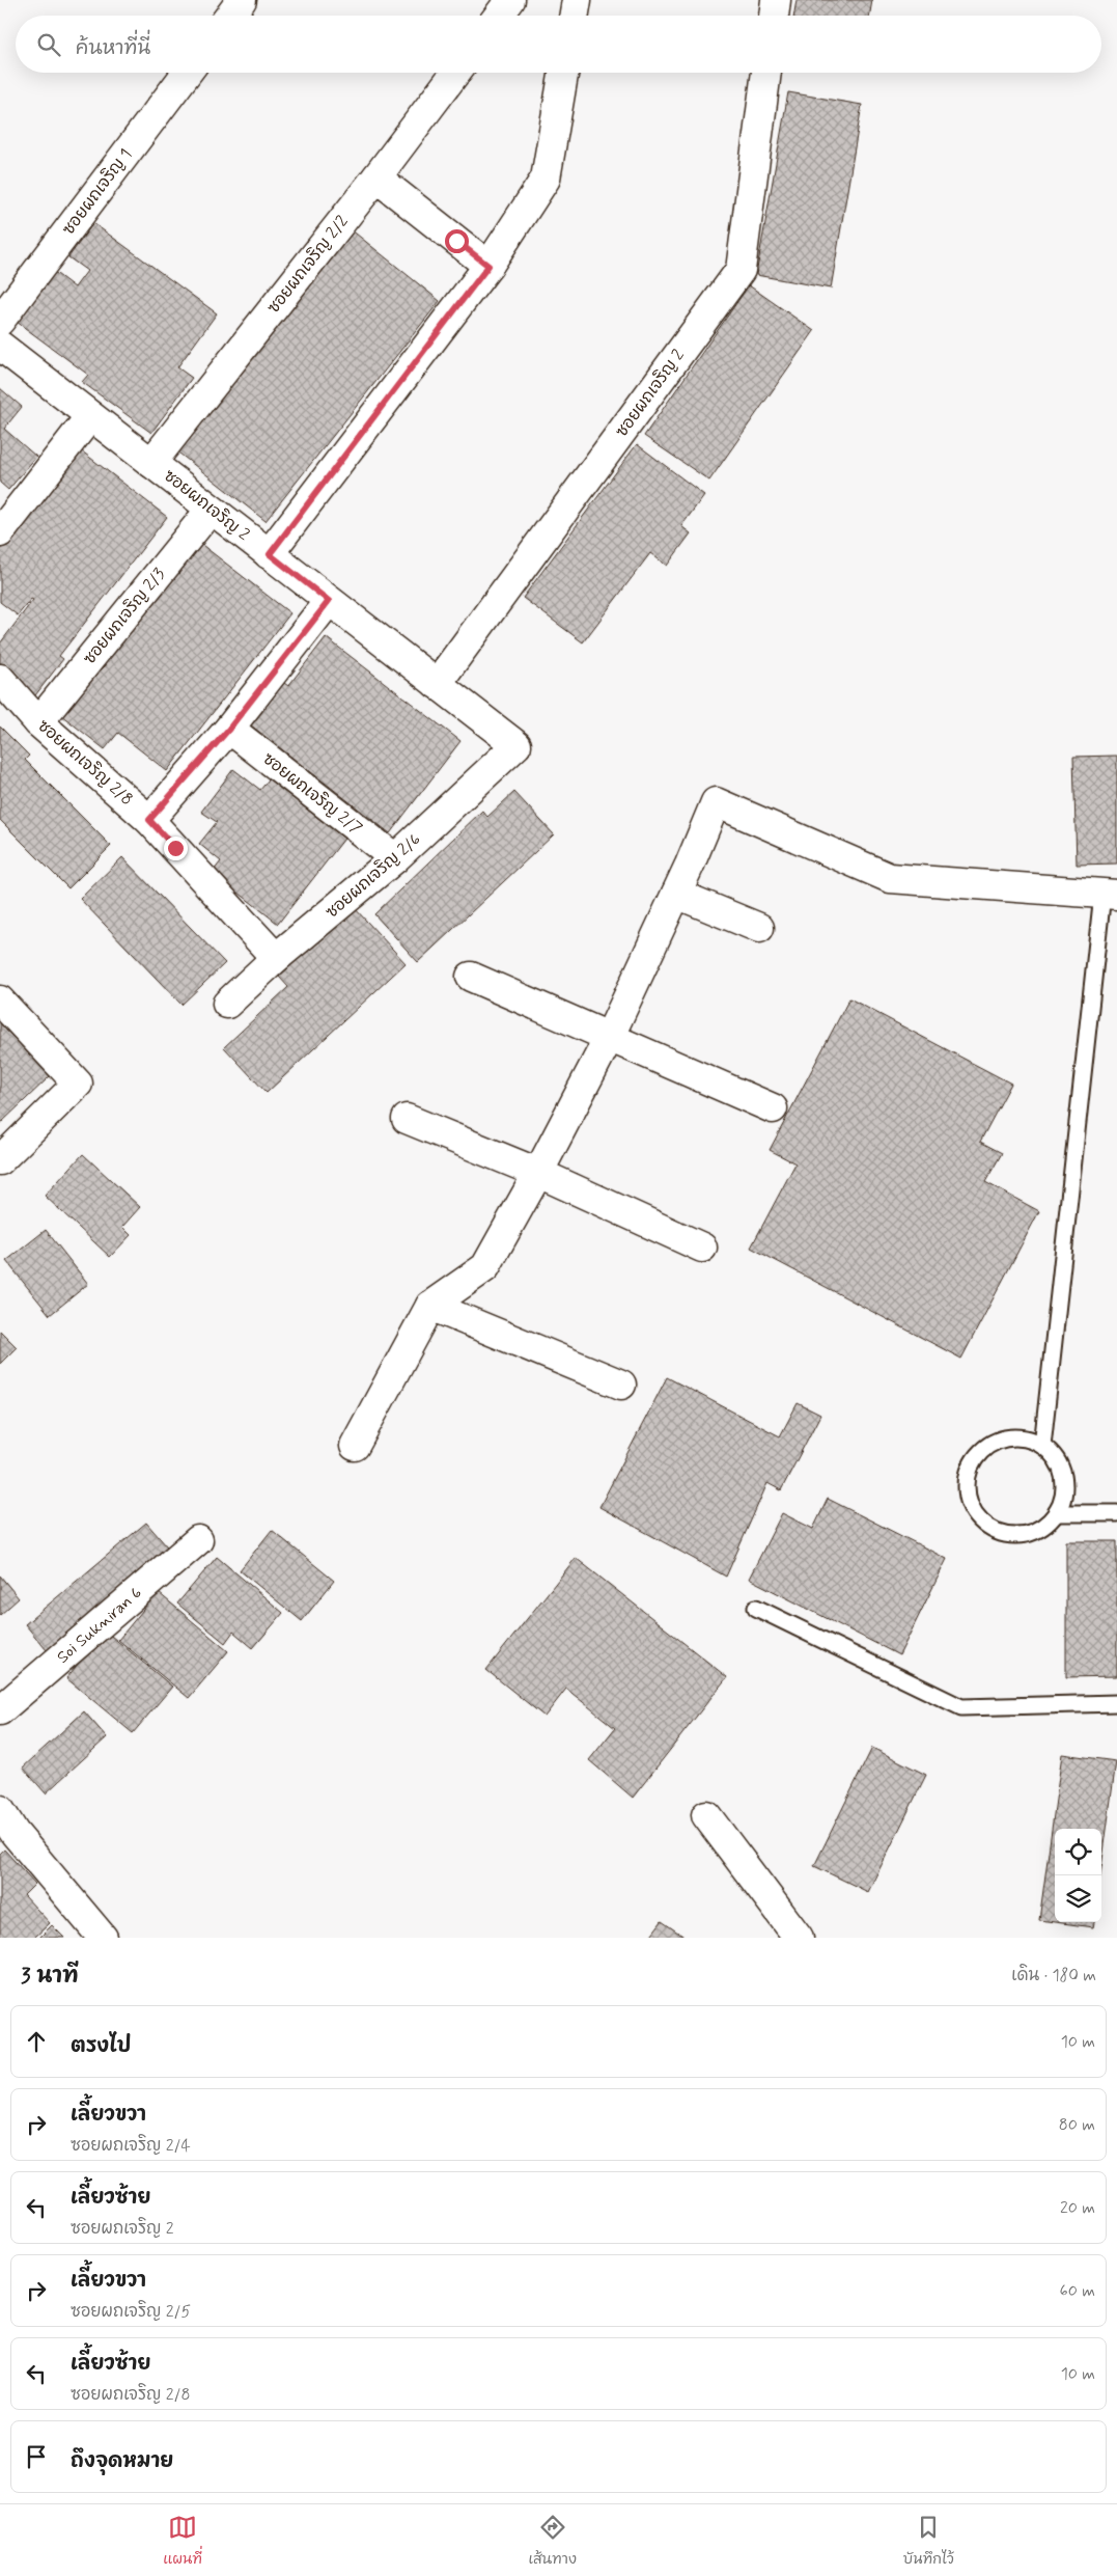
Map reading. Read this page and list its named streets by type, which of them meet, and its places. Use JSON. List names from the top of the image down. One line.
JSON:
{"streets":{"street":["ซอยผถเจริญ 1","ซอยผถเจริญ 2/2","ซอยผถเจริญ 2","ซอยผถเจริญ 2/3","ซอยผถเจริญ 2/8","ซอยผถเจริญ 2/7","ซอยผถเจริญ 2/6","Soi Sukniran 6"]},"crossings":[["ซอยผถเจริญ 2/2","ซอยผถเจริญ 2"],["ซอยผถเจริญ 2","ซอยผถเจริญ 2/3"],["ซอยผถเจริญ 2","ซอยผถเจริญ 2/6"],["ซอยผถเจริญ 2/3","ซอยผถเจริญ 2/8"],["ซอยผถเจริญ 2/8","ซอยผถเจริญ 2/6"],["ซอยผถเจริญ 2/7","ซอยผถเจริญ 2/6"]],"page":{"search":"ค้นหาที่นี่","heading":["3 นาที","เดิน · 180 m"],"list":[["ตรงไป","10 m"],["เลี้ยวขวา","ซอยผถเจริญ 2/4","80 m"],["เลี้ยวซ้าย","ซอยผถเจริญ 2","20 m"],["เลี้ยวขวา","ซอยผถเจริญ 2/5","60 m"],["เลี้ยวซ้าย","ซอยผถเจริญ 2/8","10 m"],"ถึงจุดหมาย"],"nav":["แผนที่","เส้นทาง","บันทึกไว้"]}}
